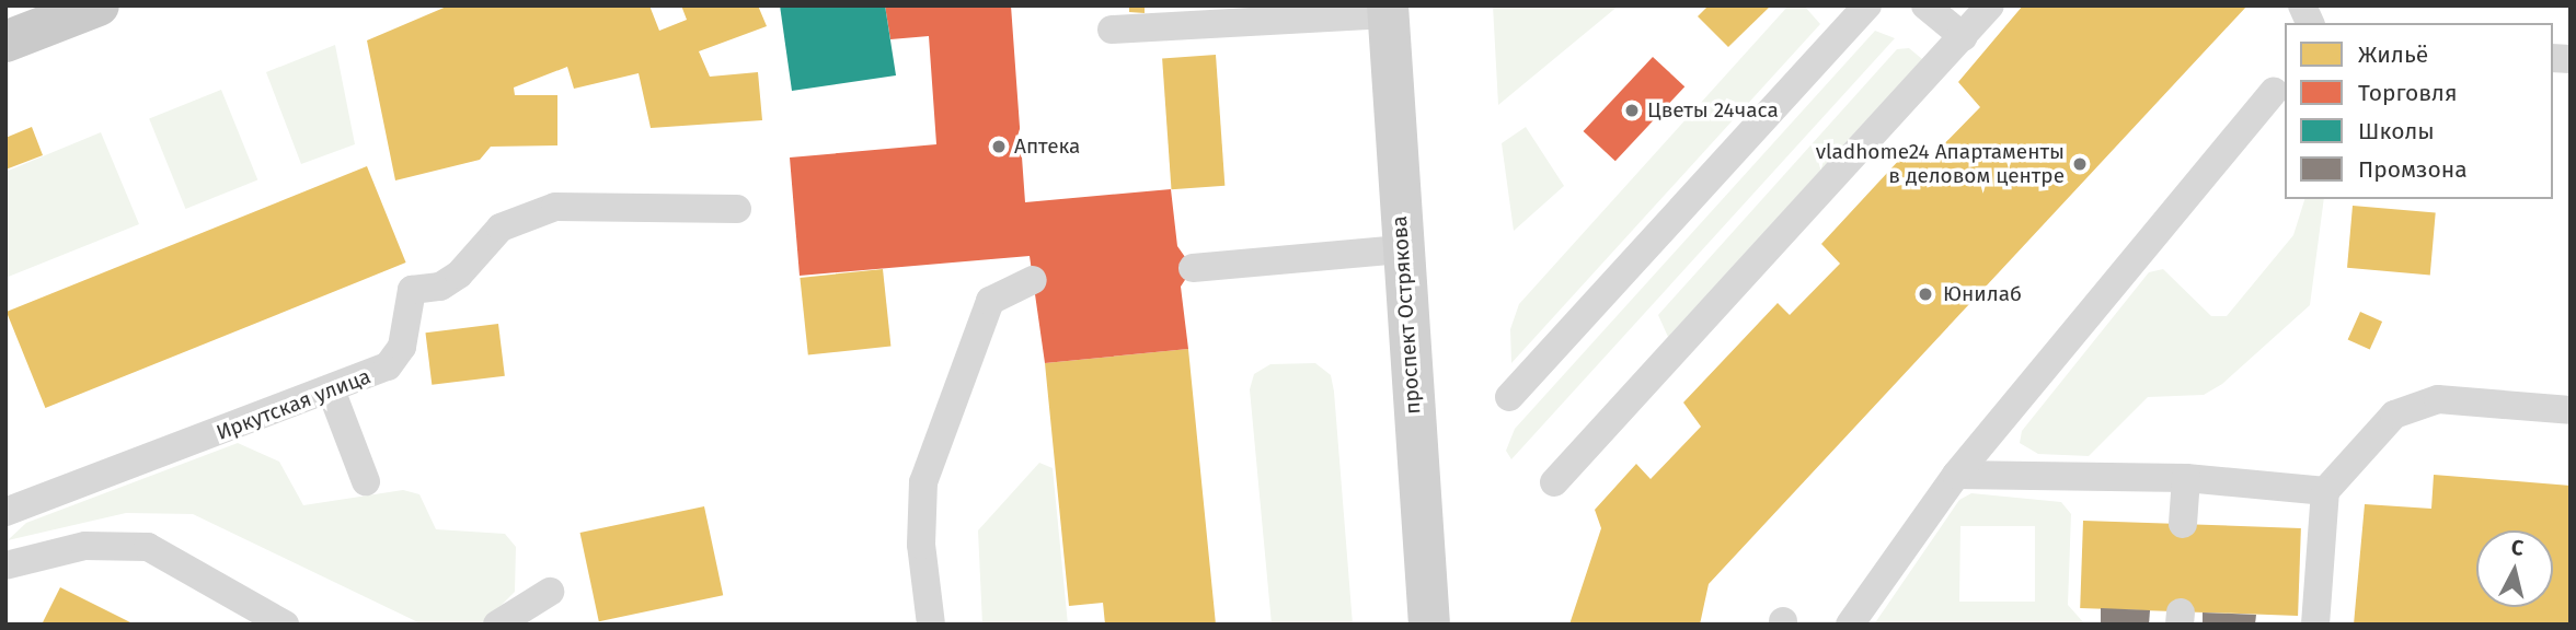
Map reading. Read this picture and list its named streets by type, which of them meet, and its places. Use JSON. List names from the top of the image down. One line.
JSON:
{"streets":{"main road":["проспект Острякова"],"lane":["Иркутская улица"]},"places":["Цветы 24часа","Аптека","vladhome24 Апартаменты в деловом центре","Юнилаб"],"legend":["Жильё","Торговля","Школы","Промзона"],"north":"top"}
